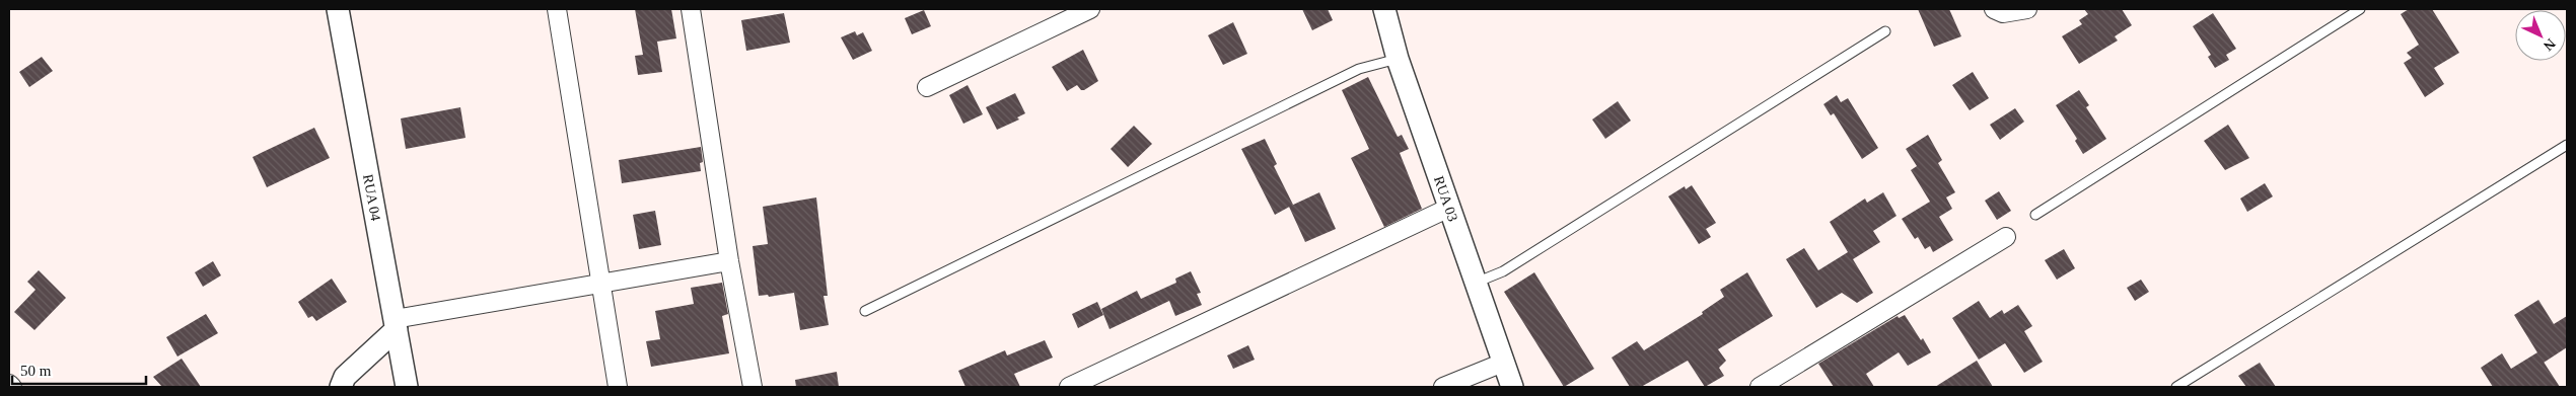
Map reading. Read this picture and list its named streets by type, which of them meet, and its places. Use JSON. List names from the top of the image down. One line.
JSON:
{"streets":{"street":["RUA 04","RUA 03"]},"scale_bar":"50 m","north":"bottom right"}
